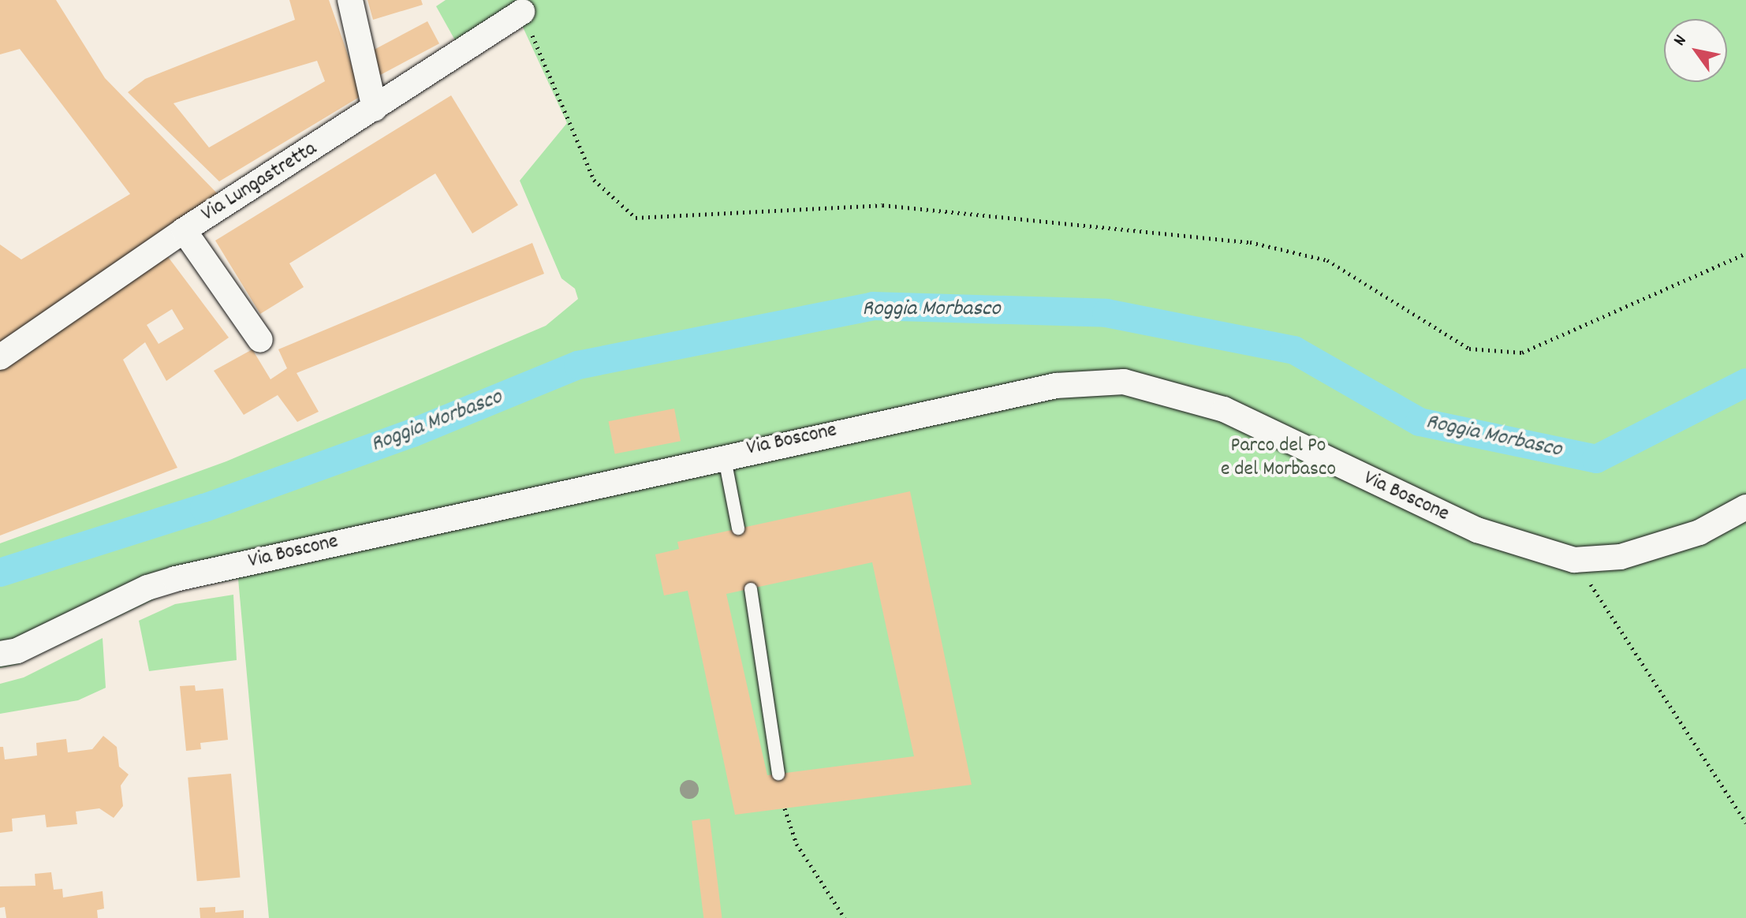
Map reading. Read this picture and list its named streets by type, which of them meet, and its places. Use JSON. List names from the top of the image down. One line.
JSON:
{"streets":{"street":["Via Lungastretta","Via Boscone"]},"water":["Roggia Morbasco"],"parks":["Parco del Po e del Morbasco"],"north":"top left"}
